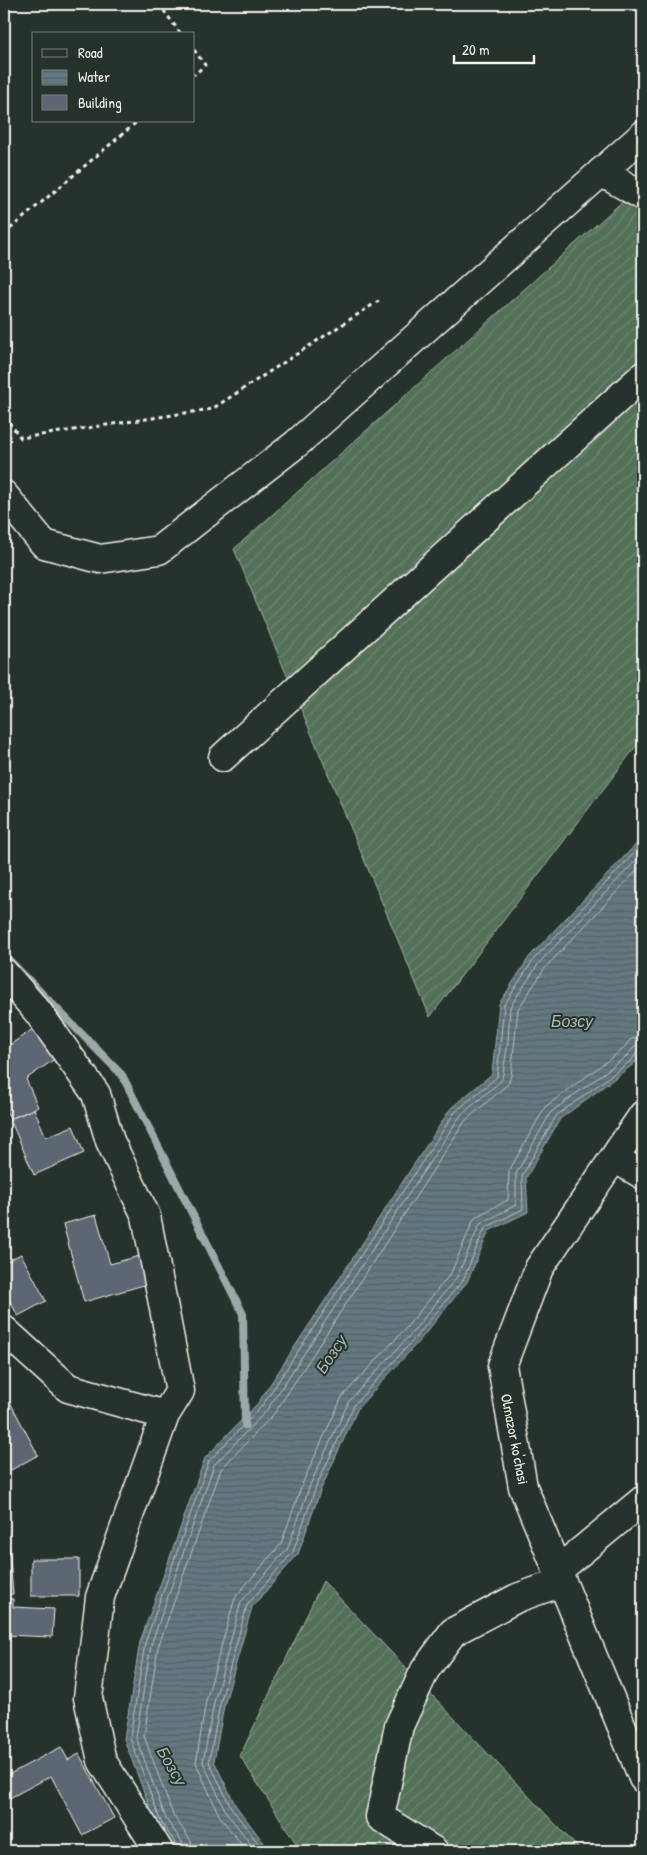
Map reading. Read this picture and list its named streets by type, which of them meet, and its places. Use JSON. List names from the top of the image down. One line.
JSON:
{"streets":{"street":["Olmazor ko'chasi"]},"water":["Бозсу"],"legend":["Road","Water","Building"],"scale_bar":"20 m"}
